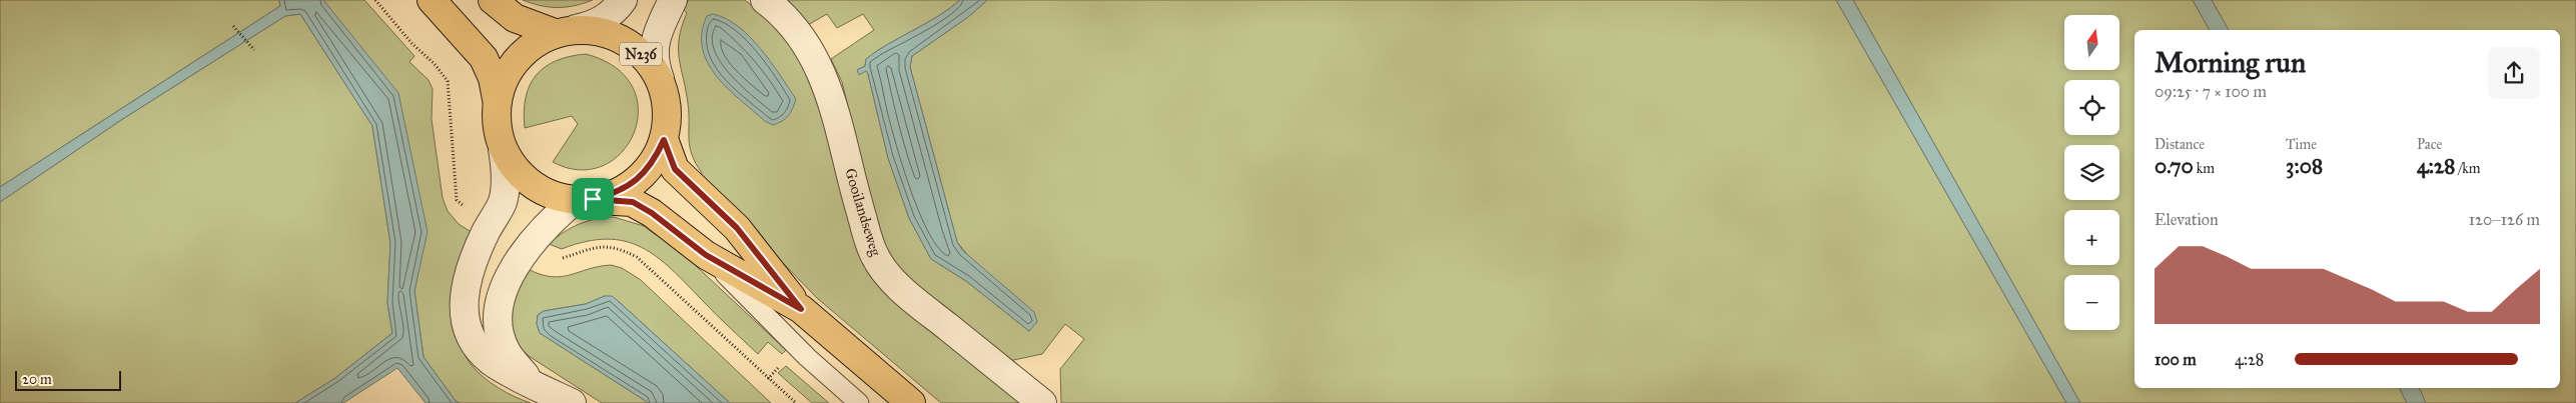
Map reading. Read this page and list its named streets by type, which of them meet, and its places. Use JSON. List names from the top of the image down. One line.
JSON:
{"streets":{"main road":["N236"],"street":["Gooilandseweg"]},"scale_bar":"20 m","north":"top","page":{"map_buttons":["+","−"],"heading":["Morning run","09:25 · 7 × 100 m"],"stats":[["Distance","0.70 km"],["Time","3:08"],["Pace","4:28 /km"]],"chart":["Elevation","120–126 m"],"list":[{"name":"100 m","note":"4:28"}],"scale":"20 m"}}
